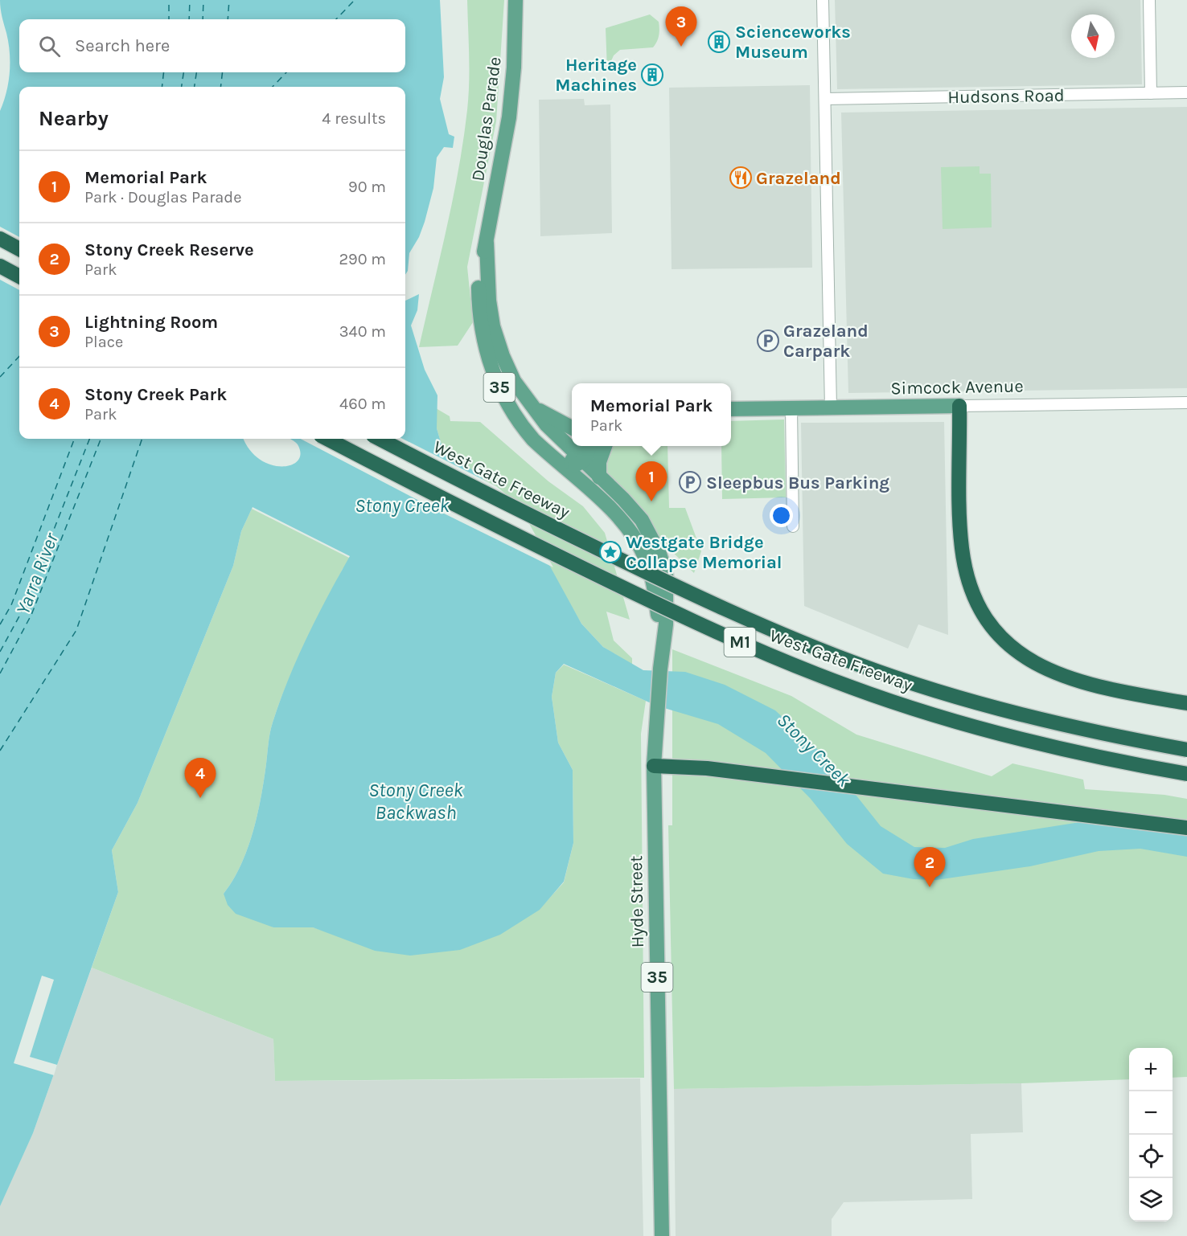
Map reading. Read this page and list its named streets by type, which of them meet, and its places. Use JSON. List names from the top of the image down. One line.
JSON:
{"streets":{"highway":["West Gate Freeway","M1"],"main road":["Douglas Parade","Simcock Avenue","35","Hyde Street"],"street":["Hudsons Road"]},"crossings":[["Douglas Parade","Hyde Street"]],"water":["Stony Creek","Yarra River","Stony Creek Backwash"],"places":{"building":["Scienceworks Museum","Heritage Machines"],"restaurant":["Grazeland"],"parking":["Grazeland Carpark","Sleepbus Bus Parking"],"place":["Westgate Bridge Collapse Memorial"]},"north":"bottom","page":{"pins":["3","1","4","2"],"search":"Search here","heading":["Nearby","4 results"],"list":[{"mark":"1","name":"Memorial Park","note":"Park · Douglas Parade","value":"90 m"},{"mark":"2","name":"Stony Creek Reserve","note":"Park","value":"290 m"},{"mark":"3","name":"Lightning Room","note":"Place","value":"340 m"},{"mark":"4","name":"Stony Creek Park","note":"Park","value":"460 m"}],"popup":["Memorial Park","Park"],"map_buttons":["+","−"]}}
